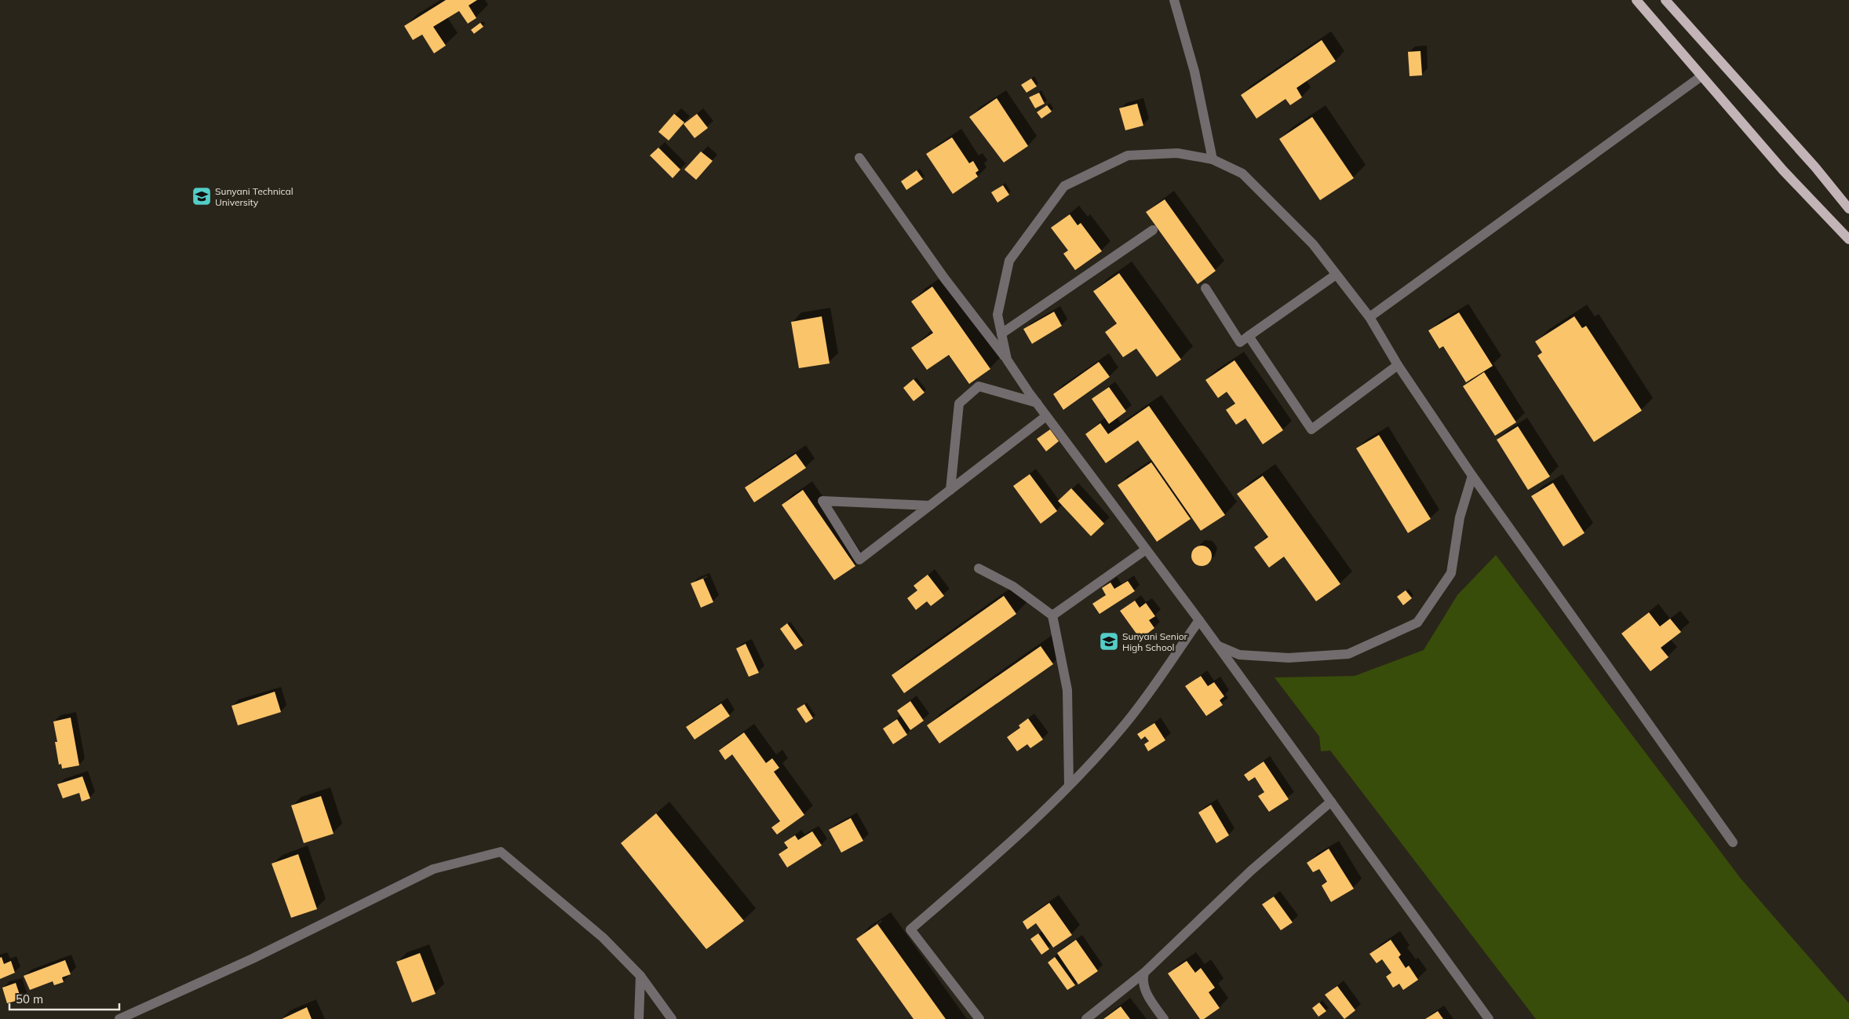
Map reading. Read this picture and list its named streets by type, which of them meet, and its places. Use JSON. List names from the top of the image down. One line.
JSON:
{"places":{"school or university":["Sunyani Technical University","Sunyani Senior High School"]},"scale_bar":"50 m"}
